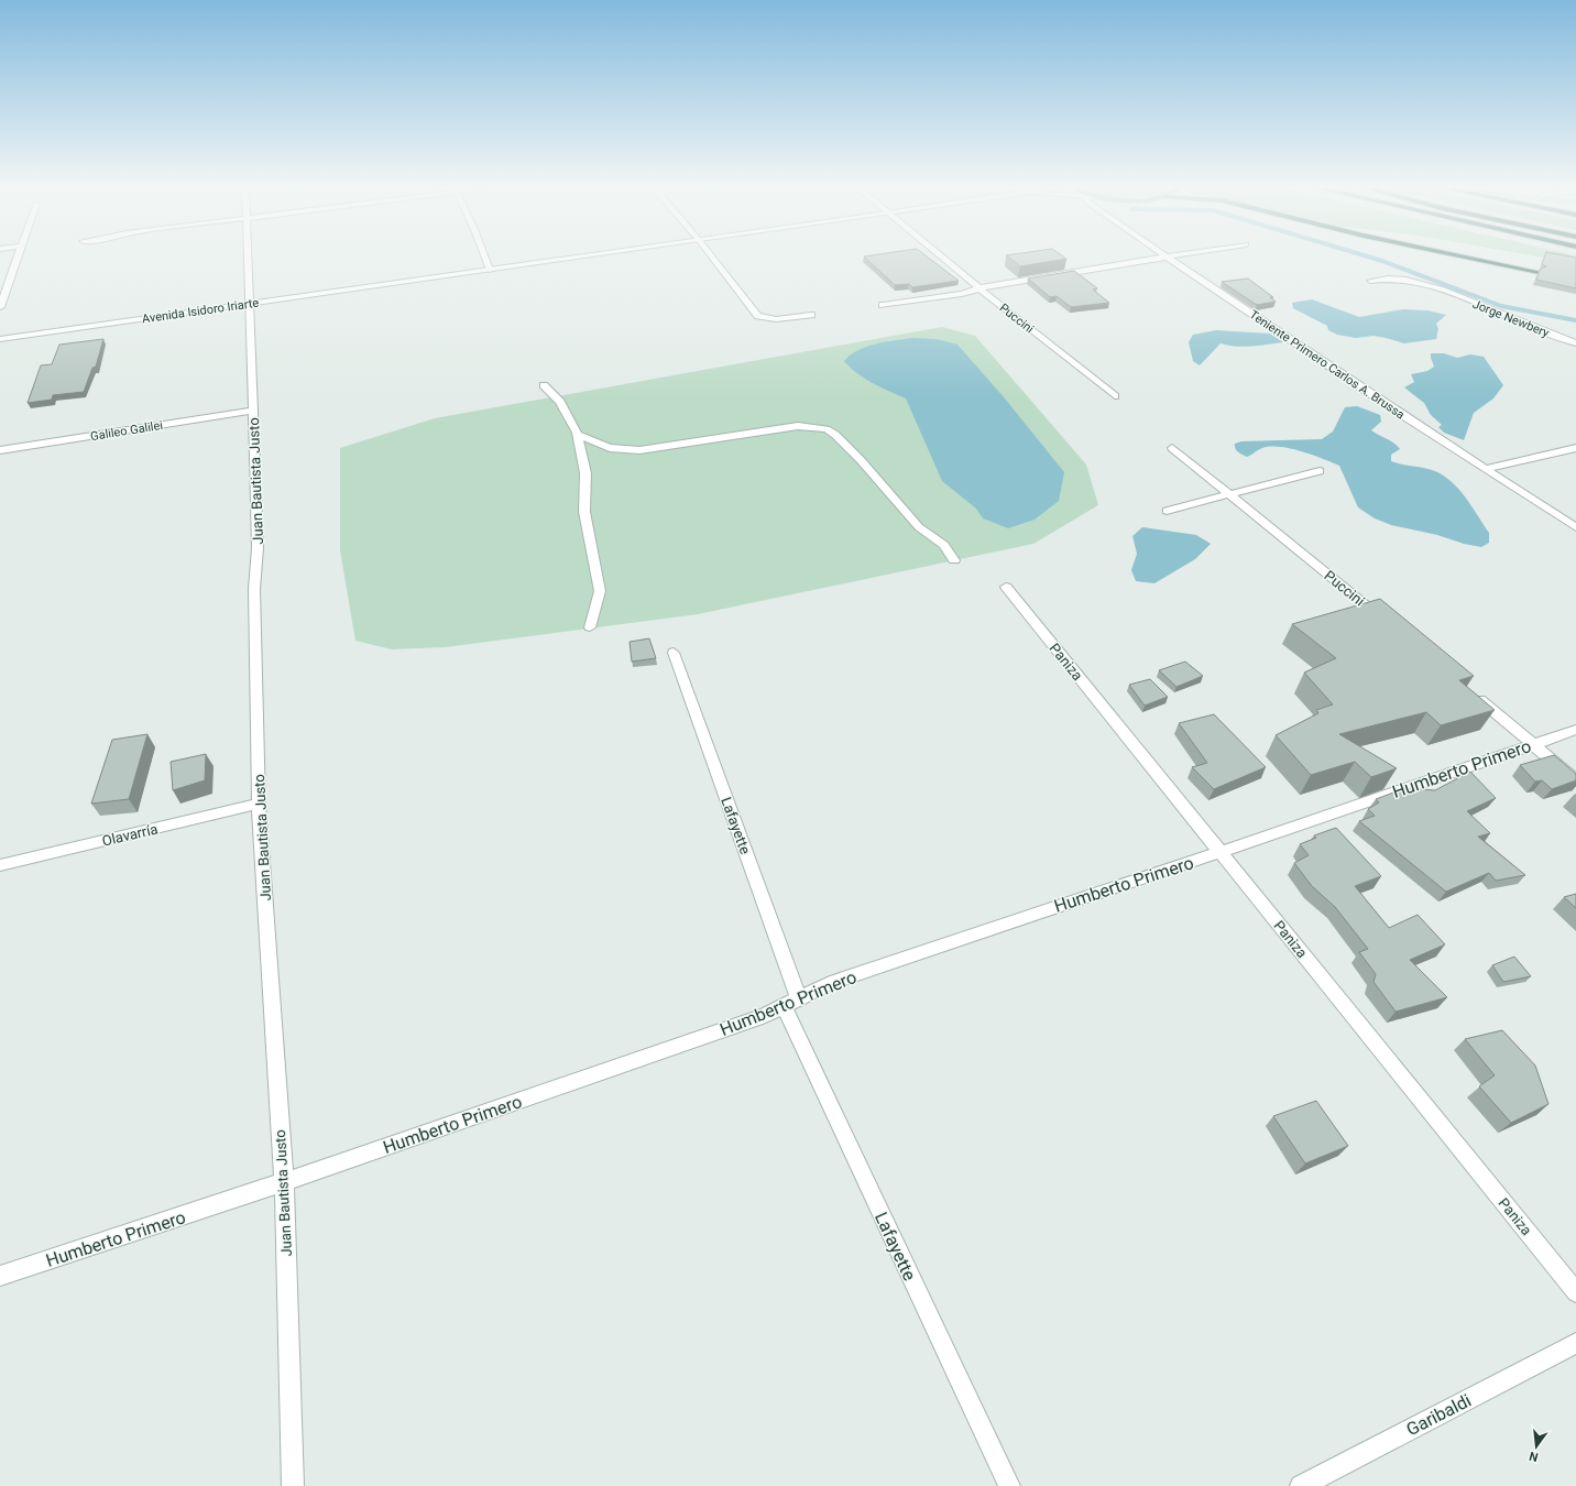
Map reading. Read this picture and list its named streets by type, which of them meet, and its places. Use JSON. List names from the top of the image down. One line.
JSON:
{"streets":{"street":["Avenida Isidoro Iriarte","Puccini","Jorge Newbery","Teniente Primero Carlos A. Brussa","Galileo Galilei","Juan Bautista Justo","Paniza","Humberto Primero","Lafayette","Olavarría","Garibaldi"]},"crossings":[["Avenida Isidoro Iriarte","Juan Bautista Justo"],["Galileo Galilei","Juan Bautista Justo"],["Juan Bautista Justo","Humberto Primero"],["Juan Bautista Justo","Olavarría"],["Paniza","Humberto Primero"],["Humberto Primero","Lafayette"]],"north":"bottom"}
